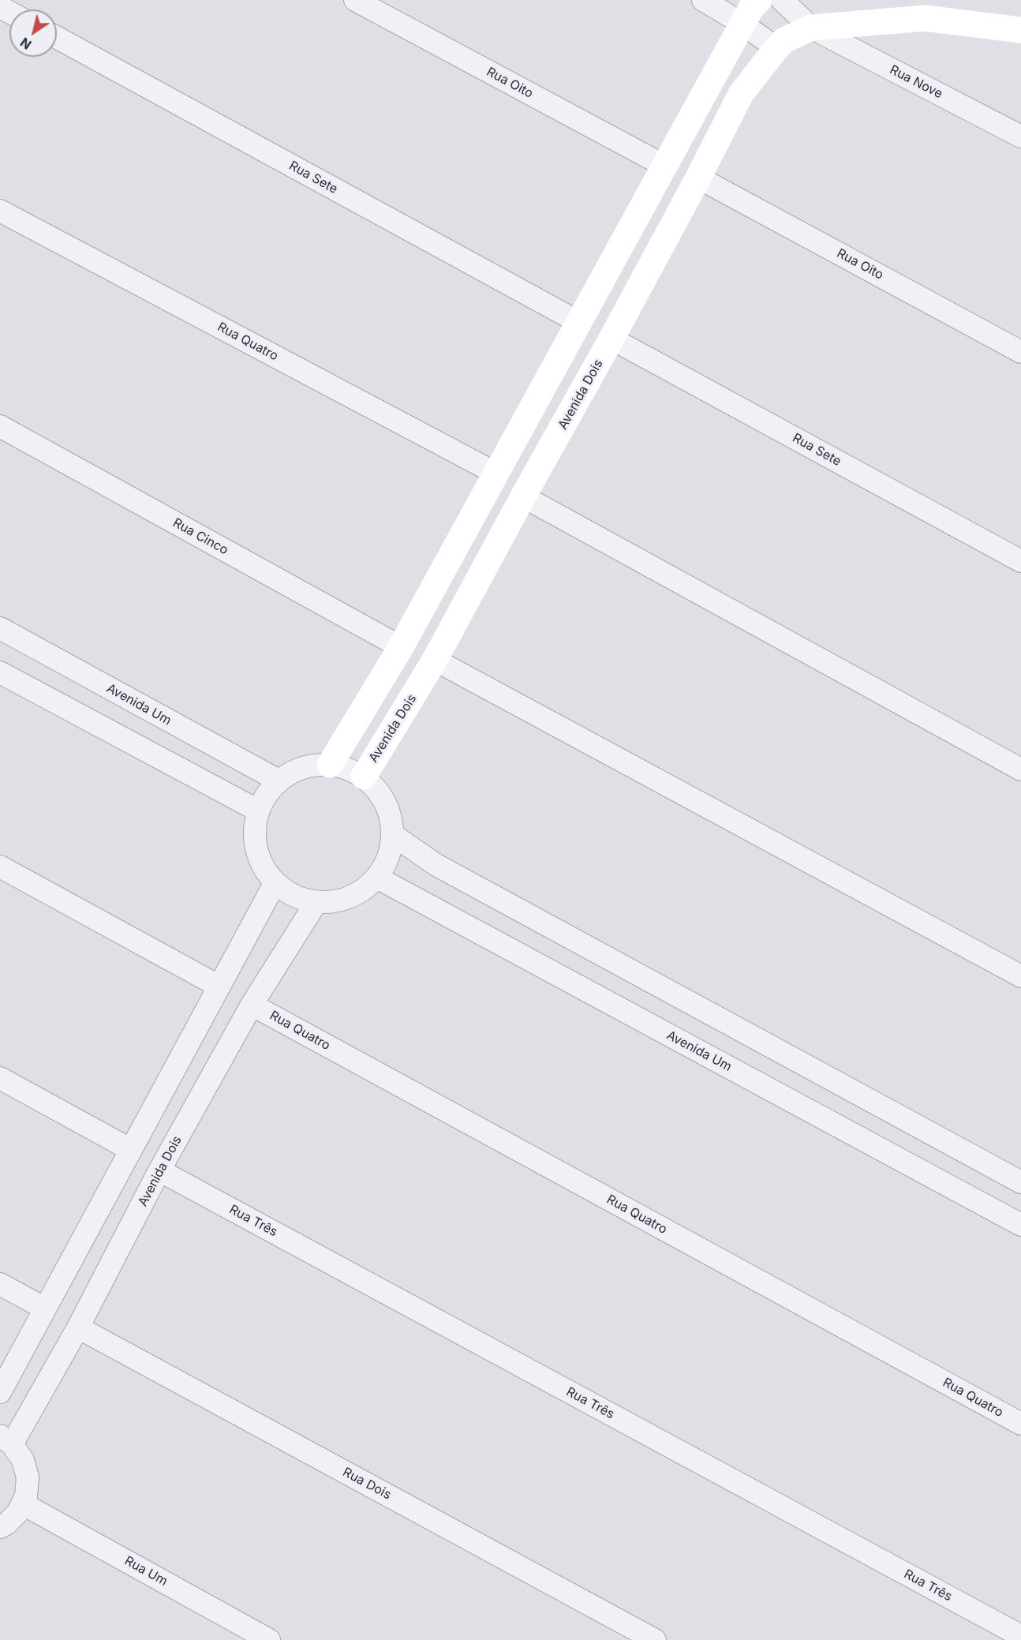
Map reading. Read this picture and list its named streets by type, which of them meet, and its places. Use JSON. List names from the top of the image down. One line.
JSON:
{"streets":{"street":["Rua Nove","Rua Oito","Rua Sete","Rua Quatro","Avenida Dois","Rua Cinco","Avenida Um","Rua Três","Rua Dois","Rua Um"]},"crossings":[["Rua Nove","Avenida Dois"],["Rua Oito","Avenida Dois"],["Rua Sete","Avenida Dois"],["Rua Quatro","Avenida Dois"],["Avenida Dois","Avenida Um"],["Avenida Dois","Rua Três"],["Avenida Dois","Rua Dois"]],"north":"bottom left"}
